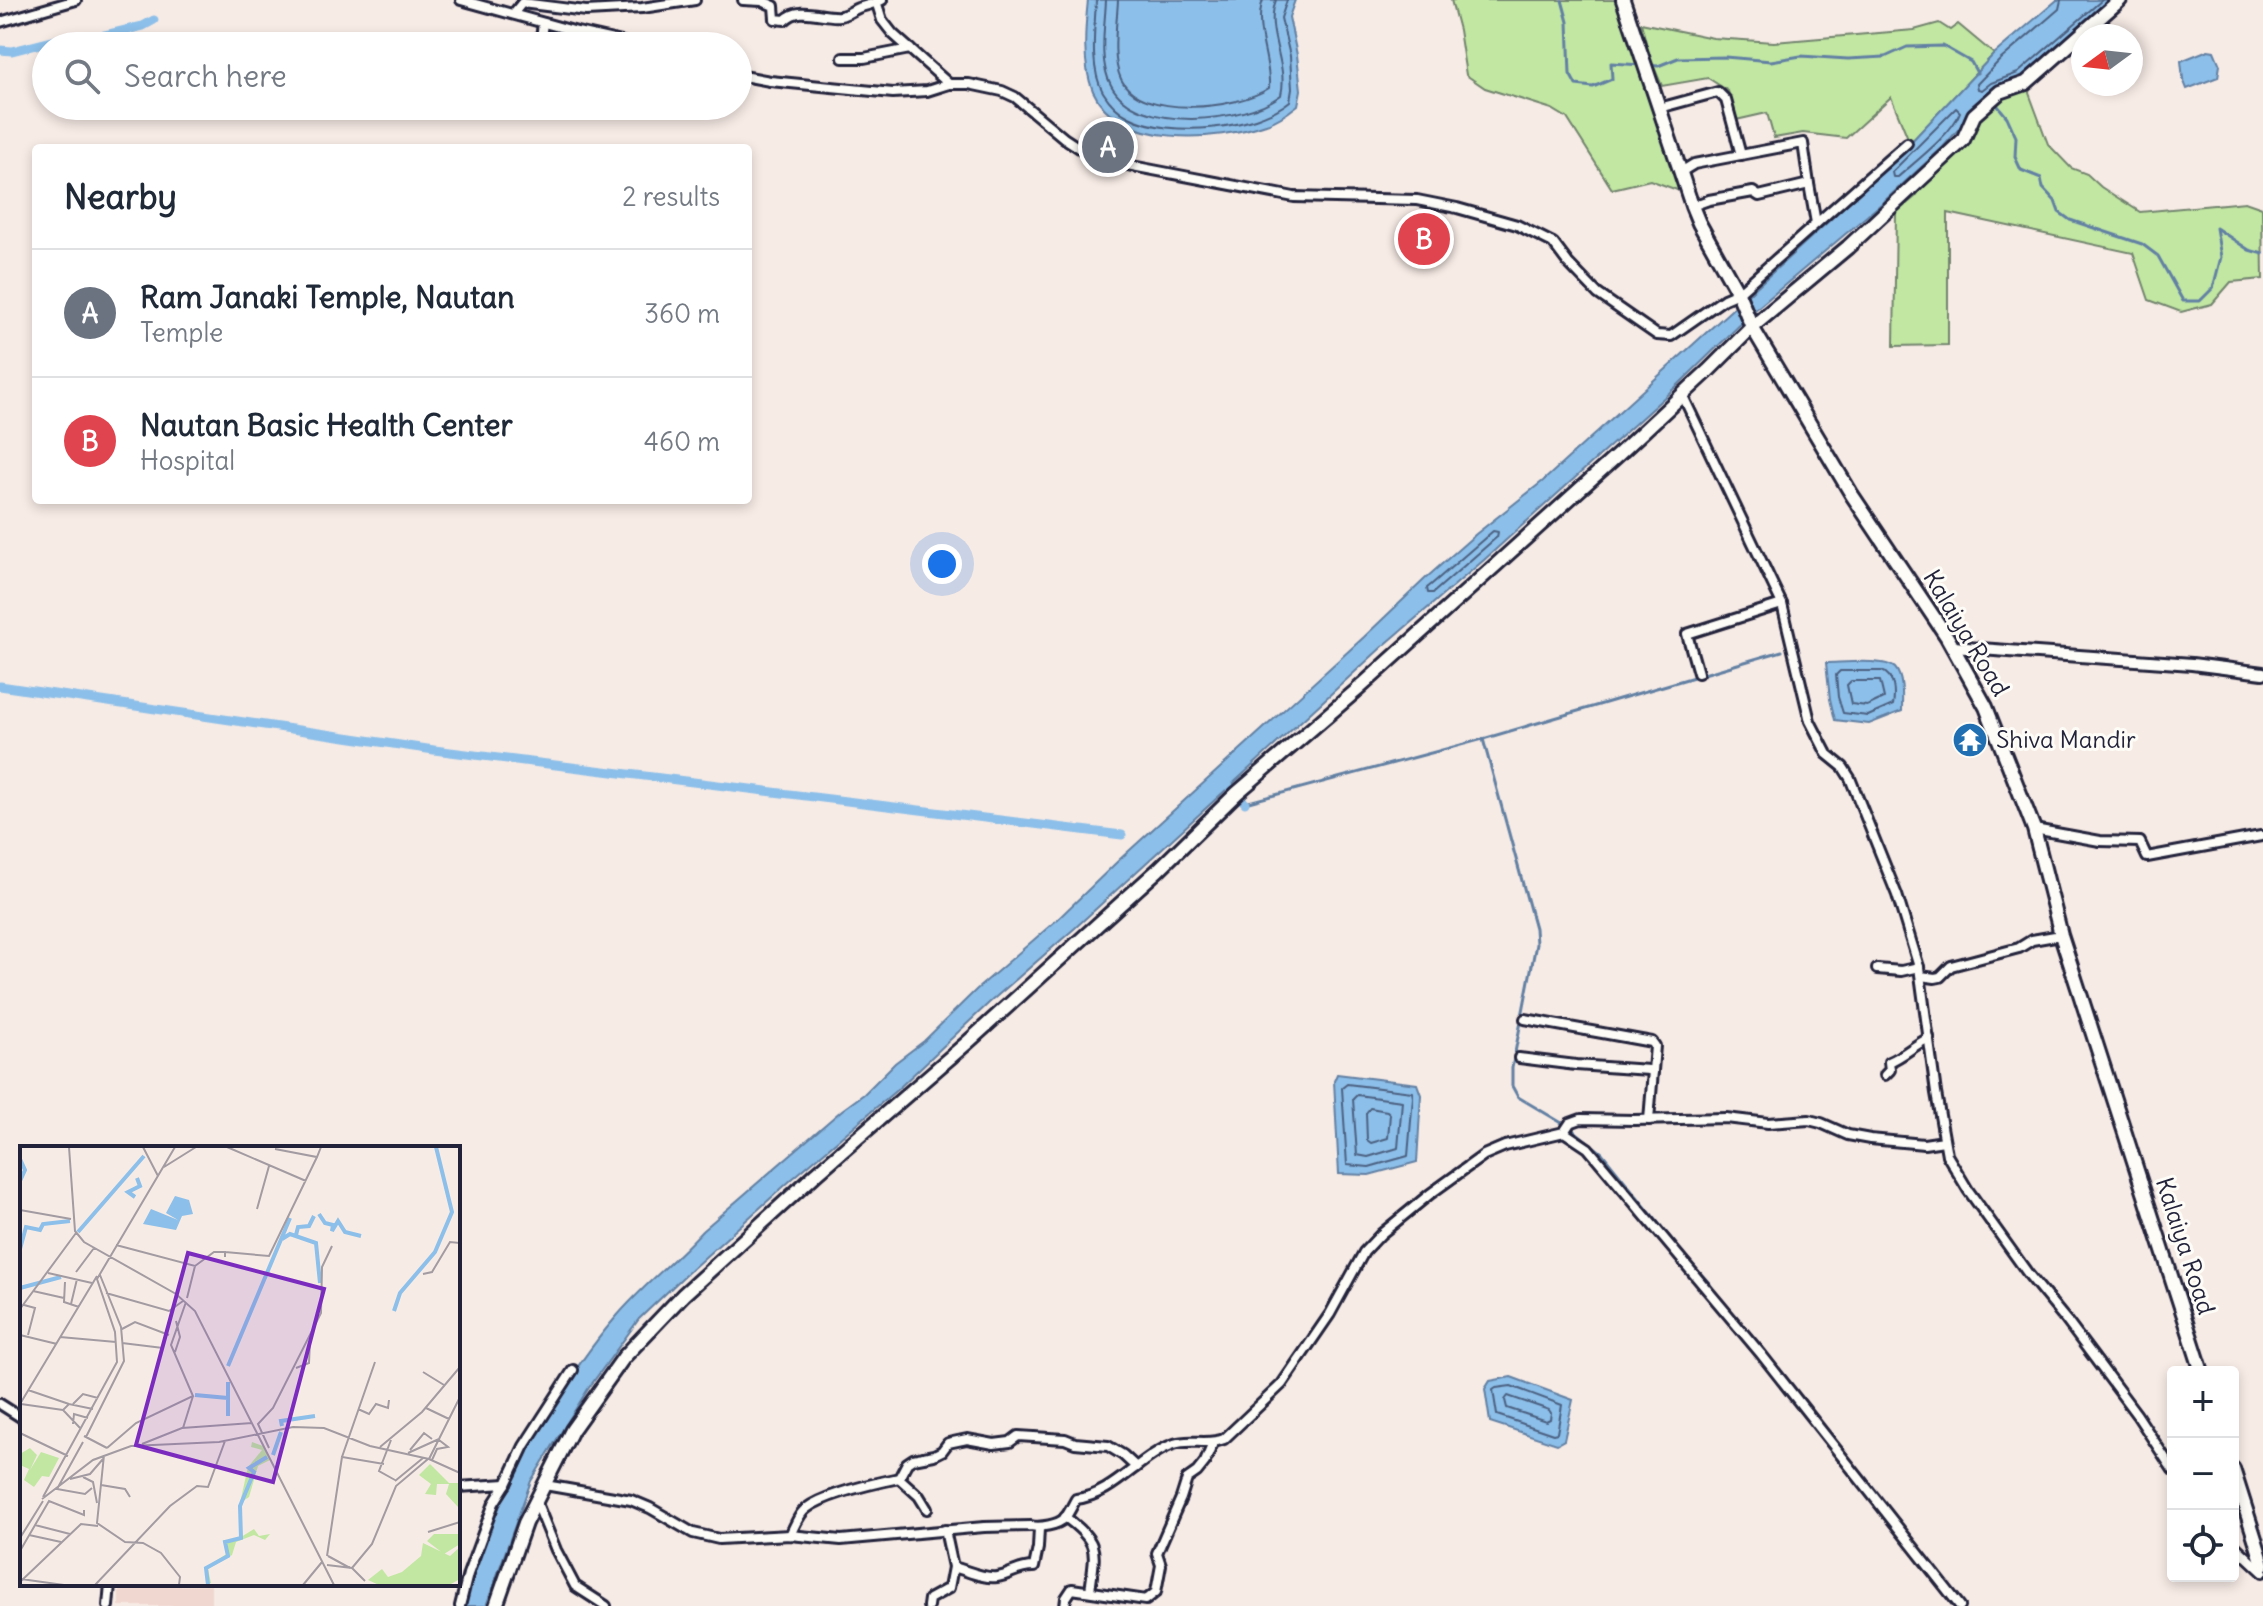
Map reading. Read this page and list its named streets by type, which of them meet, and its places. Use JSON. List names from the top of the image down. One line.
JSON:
{"streets":{"main road":["Kalaiya Road"]},"places":{"temple":["Shiva Mandir"]},"north":"left","page":{"search":"Search here","pins":["A","B"],"heading":["Nearby","2 results"],"list":[{"mark":"A","name":"Ram Janaki Temple, Nautan","note":"Temple","value":"360 m"},{"mark":"B","name":"Nautan Basic Health Center","note":"Hospital","value":"460 m"}],"map_buttons":["+","−"]}}
